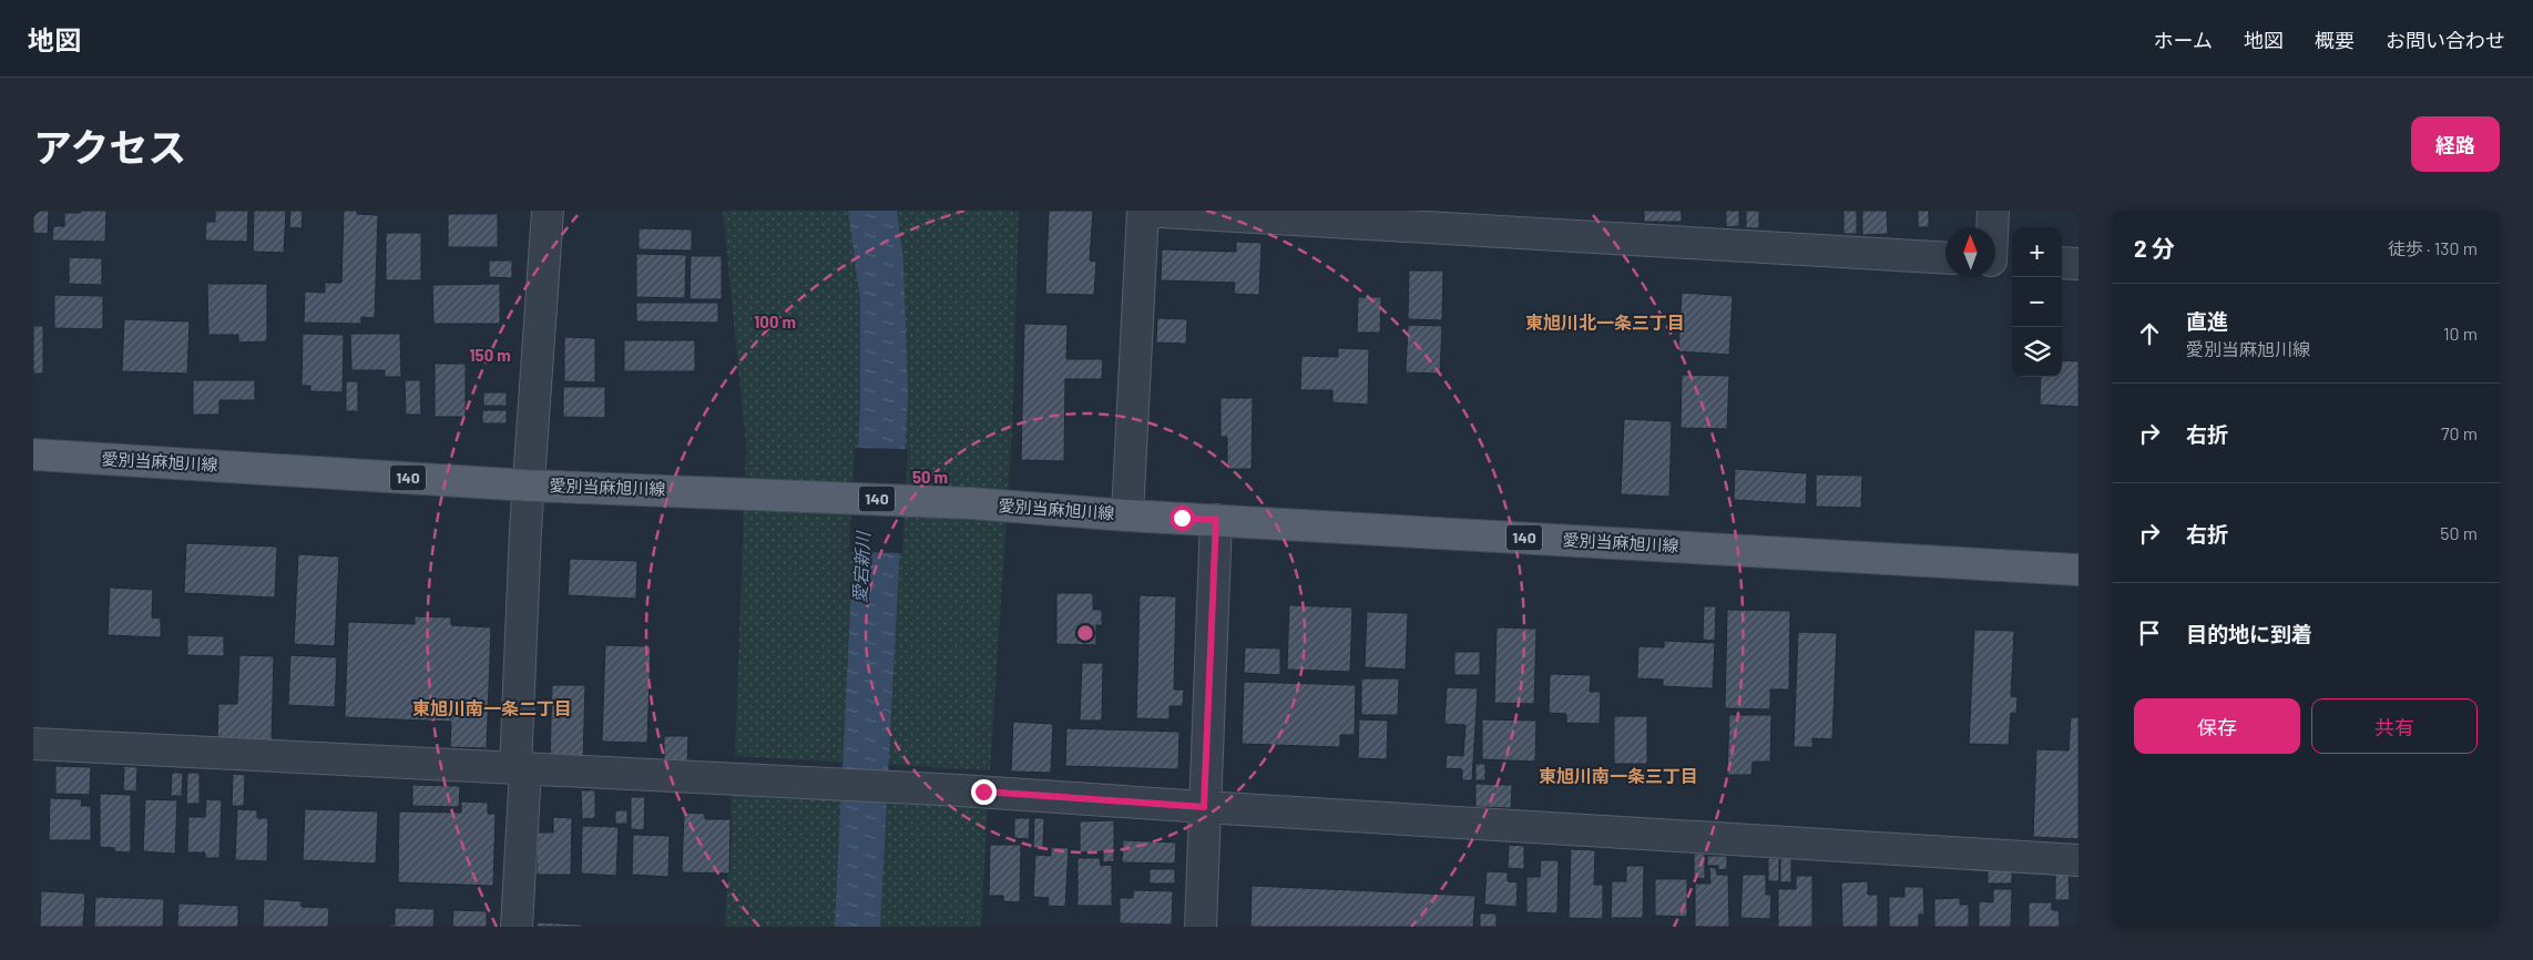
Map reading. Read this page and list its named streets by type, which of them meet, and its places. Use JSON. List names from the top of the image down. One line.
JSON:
{"streets":{"main road":["愛別当麻旭川線","140"]},"districts":["東旭川北一条三丁目","東旭川南一条二丁目","東旭川南一条三丁目"],"water":["愛宕新川"],"north":"top","page":{"header":"地図","nav":["ホーム","地図","概要","お問い合わせ"],"title":"アクセス","buttons":["経路",["保存","共有"]],"heading":["2 分","徒歩 · 130 m"],"map_buttons":["+","−"],"list":[["直進","愛別当麻旭川線","10 m"],["右折","70 m"],["右折","50 m"],"目的地に到着"]},"rings":["100 m","150 m","50 m"]}
